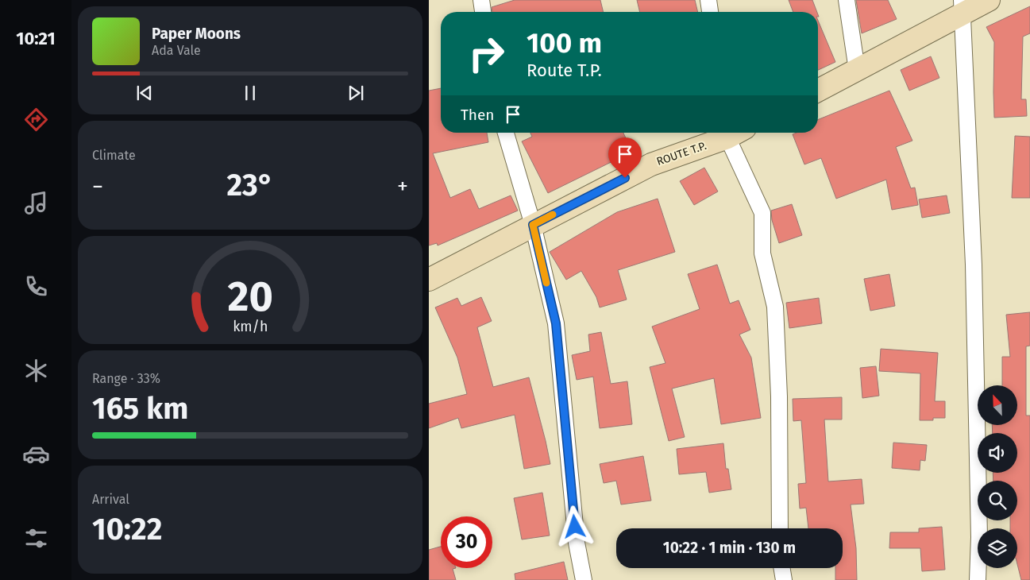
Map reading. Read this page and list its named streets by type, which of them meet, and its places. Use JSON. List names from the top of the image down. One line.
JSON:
{"streets":{"street":["ROUTE T.P."]},"north":"top left","page":{"tabs":"10:21","turn":["100 m","Route T.P."],"song":["Paper Moons","Ada Vale"],"then":"Then","tile":["Climate",["Range · 33%","165 km"],["Arrival","10:22"]],"heat":["−","23°","+"],"limit":"30","trip":"10:22 · 1 min · 130 m","gauge":["20","km/h"]}}
